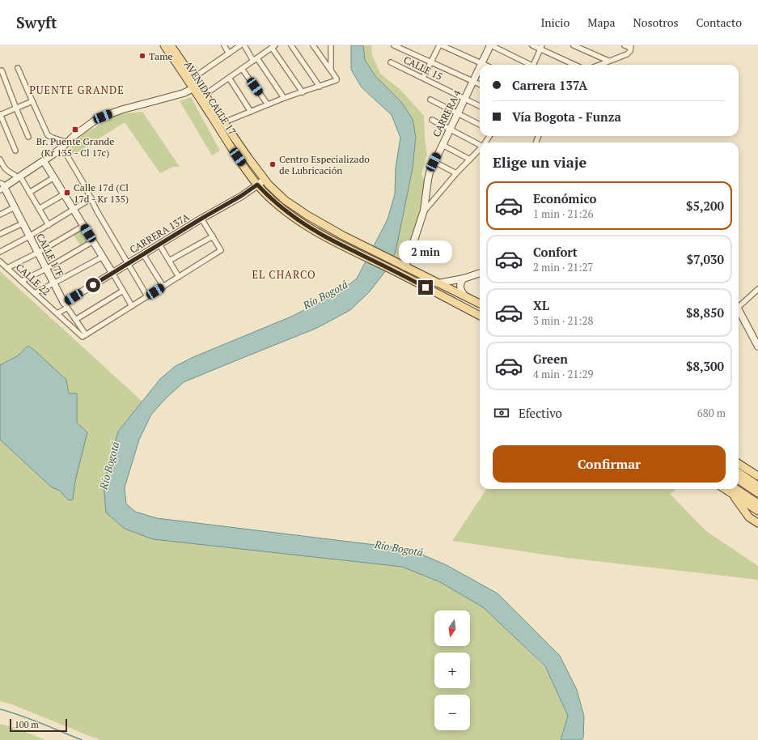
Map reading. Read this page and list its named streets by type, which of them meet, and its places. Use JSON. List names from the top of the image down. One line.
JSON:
{"streets":{"main road":["AVENIDA CALLE 17"],"street":["CALLE 15","CARRERA 4","CARRERA 137A","CALLE 17F","CALLE 22"]},"crossings":[["CALLE 15","CARRERA 4"],["AVENIDA CALLE 17","CARRERA 4"],["AVENIDA CALLE 17","CARRERA 137A"],["CARRERA 137A","CALLE 17F"],["CALLE 17F","CALLE 22"]],"districts":["PUENTE GRANDE","EL CHARCO"],"water":["Río Bogotá"],"places":{"other":["Tame","Centro Especializado de Lubricación"],"transit":["Br. Puente Grande (Kr 135 - Cl 17c)","Calle 17d (Cl 17d - Kr 135)"]},"scale_bar":"100 m","north":"bottom","page":{"header":"Swyft","nav":["Inicio","Mapa","Nosotros","Contacto"],"banner":["Carrera 137A","Vía Bogota - Funza"],"heading":"Elige un viaje","list":[{"name":"Económico","note":"1 min · 21:26","value":"$5,200"},{"name":"Confort","note":"2 min · 21:27","value":"$7,030"},{"name":"XL","note":"3 min · 21:28","value":"$8,850"},{"name":"Green","note":"4 min · 21:29","value":"$8,300"}],"bubble":"2 min","pay":["Efectivo","680 m"],"buttons":"Confirmar","map_buttons":["+","−"],"scale":"100 m"}}
